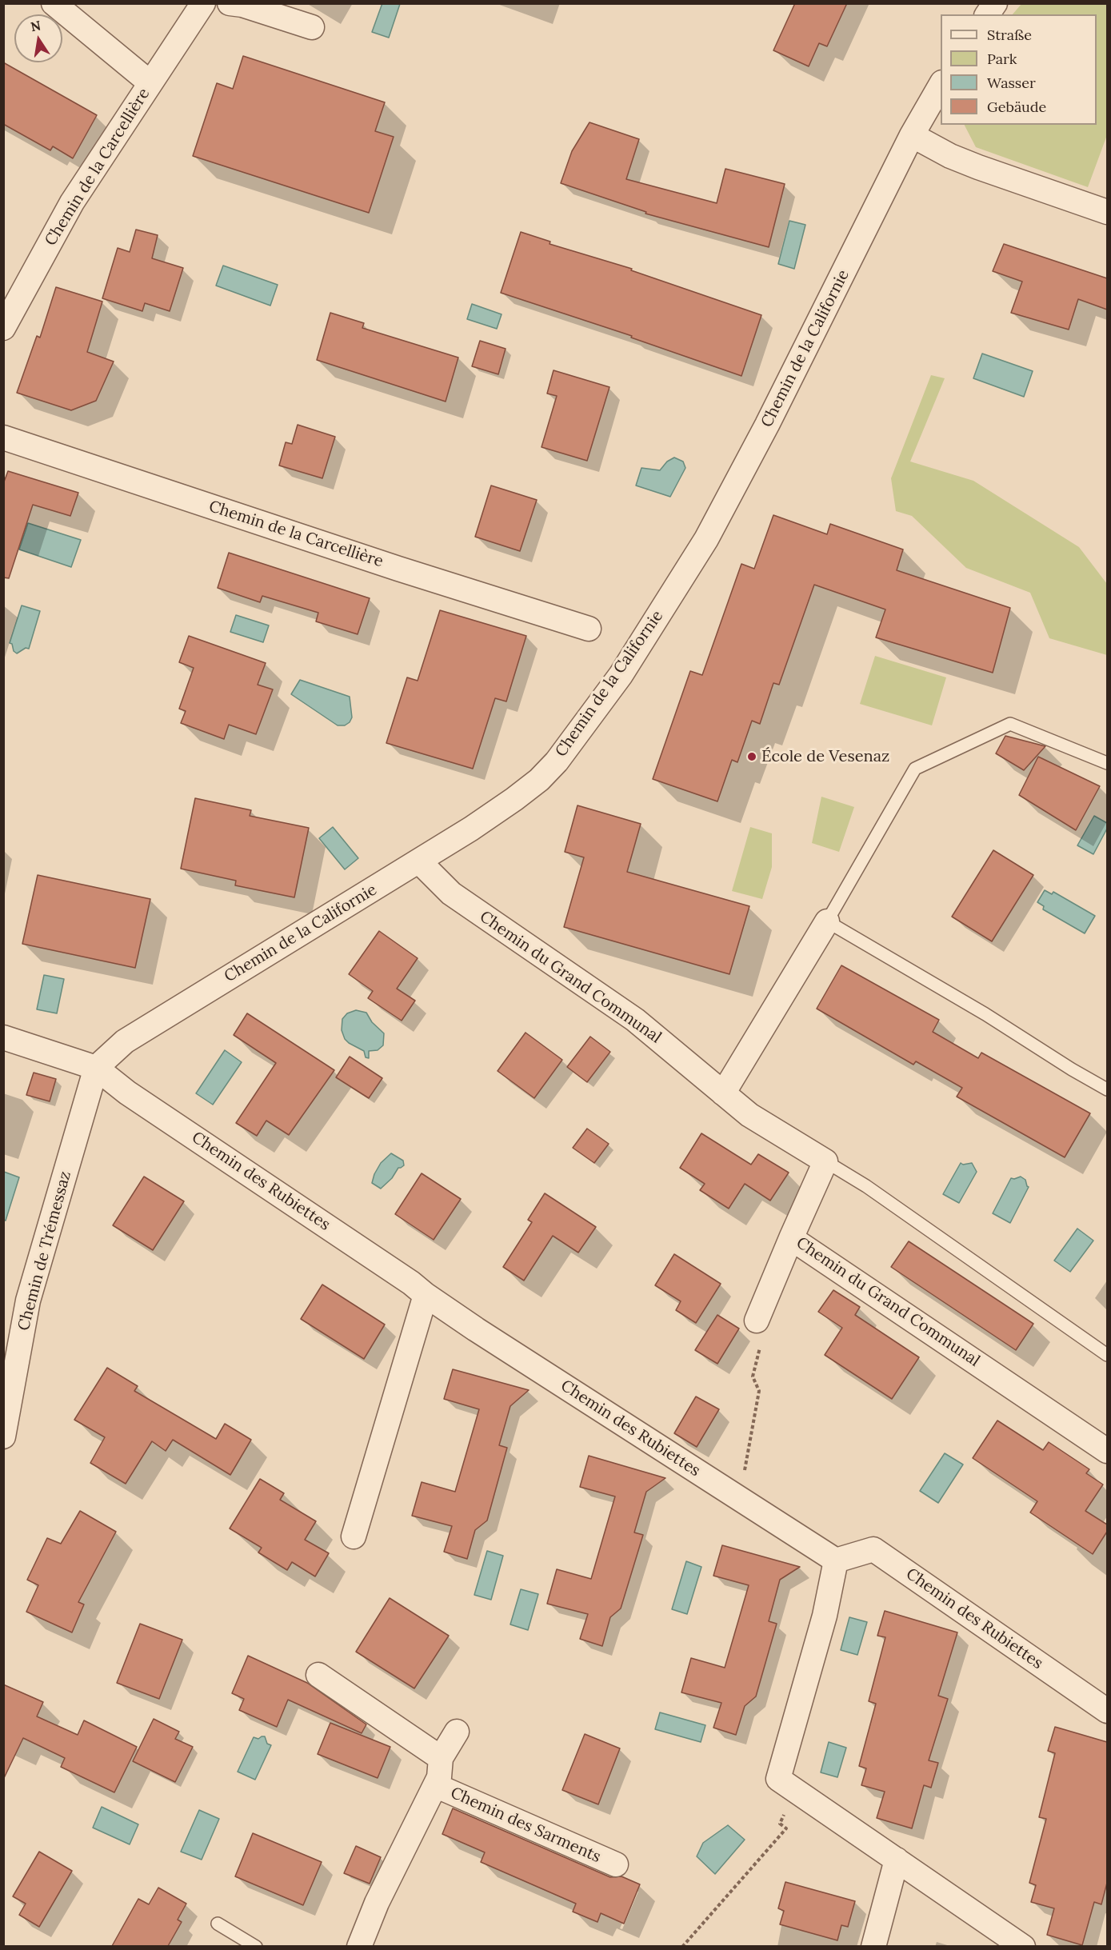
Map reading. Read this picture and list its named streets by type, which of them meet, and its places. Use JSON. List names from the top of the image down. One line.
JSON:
{"streets":{"street":["Chemin de la Carcellière","Chemin de la Californie","Chemin du Grand Communal","Chemin des Rubiettes","Chemin de Trémessaz","Chemin des Sarments"]},"crossings":[["Chemin de la Californie","Chemin du Grand Communal"],["Chemin de la Californie","Chemin des Rubiettes"],["Chemin de la Californie","Chemin de Trémessaz"],["Chemin des Rubiettes","Chemin de Trémessaz"]],"places":["École de Vesenaz"],"legend":["Straße","Park","Wasser","Gebäude"],"north":"top"}
